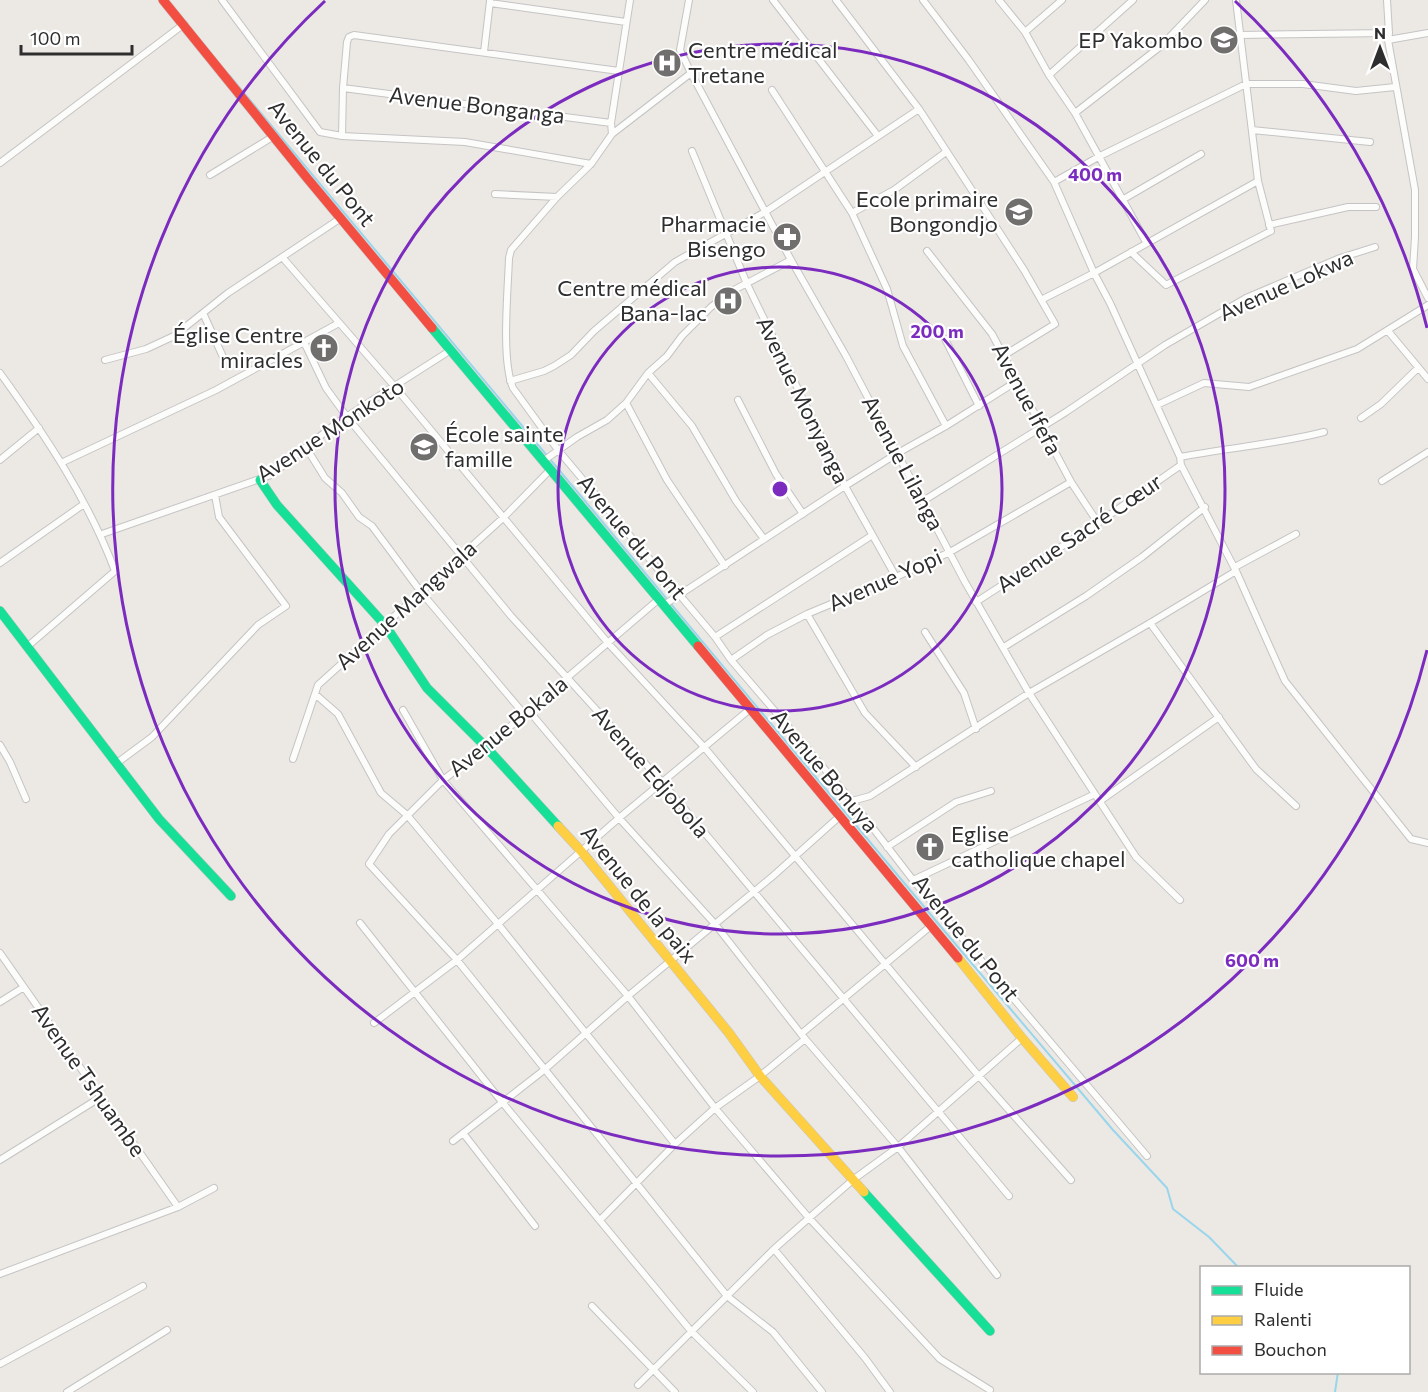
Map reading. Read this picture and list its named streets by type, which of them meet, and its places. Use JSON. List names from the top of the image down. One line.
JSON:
{"streets":{"street":["Avenue Bonganga","Avenue du Pont","Avenue Lokwa","Avenue Ifefa","Avenue Monyanga","Avenue Monkoto","Avenue Lilanga","Avenue Sacré Cœur","Avenue Yopi","Avenue Mangwala","Avenue Bokala","Avenue Bonuya","Avenue Edjobola","Avenue de la paix","Avenue Tshuambe"]},"crossings":[["Avenue du Pont","Avenue Monkoto"],["Avenue du Pont","Avenue Mangwala"],["Avenue du Pont","Avenue Bokala"],["Avenue du Pont","Avenue Bonuya"],["Avenue Lokwa","Avenue Ifefa"],["Avenue Lokwa","Avenue Lilanga"],["Avenue Ifefa","Avenue Sacré Cœur"],["Avenue Ifefa","Avenue Yopi"],["Avenue Ifefa","Avenue Bokala"],["Avenue Monyanga","Avenue Yopi"],["Avenue Monyanga","Avenue Bokala"],["Avenue Monkoto","Avenue Edjobola"],["Avenue Monkoto","Avenue de la paix"],["Avenue Lilanga","Avenue Sacré Cœur"],["Avenue Lilanga","Avenue Yopi"],["Avenue Lilanga","Avenue Bokala"],["Avenue Yopi","Avenue Bonuya"],["Avenue Mangwala","Avenue Edjobola"],["Avenue Mangwala","Avenue de la paix"],["Avenue Bokala","Avenue Bonuya"],["Avenue Bokala","Avenue Edjobola"],["Avenue Bokala","Avenue de la paix"]],"places":{"school or university":["EP Yakombo","Ecole primaire Bongondjo","École sainte famille"],"hospital":["Centre médical Tretane","Centre médical Bana-lac"],"pharmacy":["Pharmacie Bisengo"],"church":["Église Centre miracles","Eglise catholique chapel"]},"legend":["Fluide","Ralenti","Bouchon"],"scale_bar":"100 m","north":"top","rings":["400 m","200 m","600 m"]}
